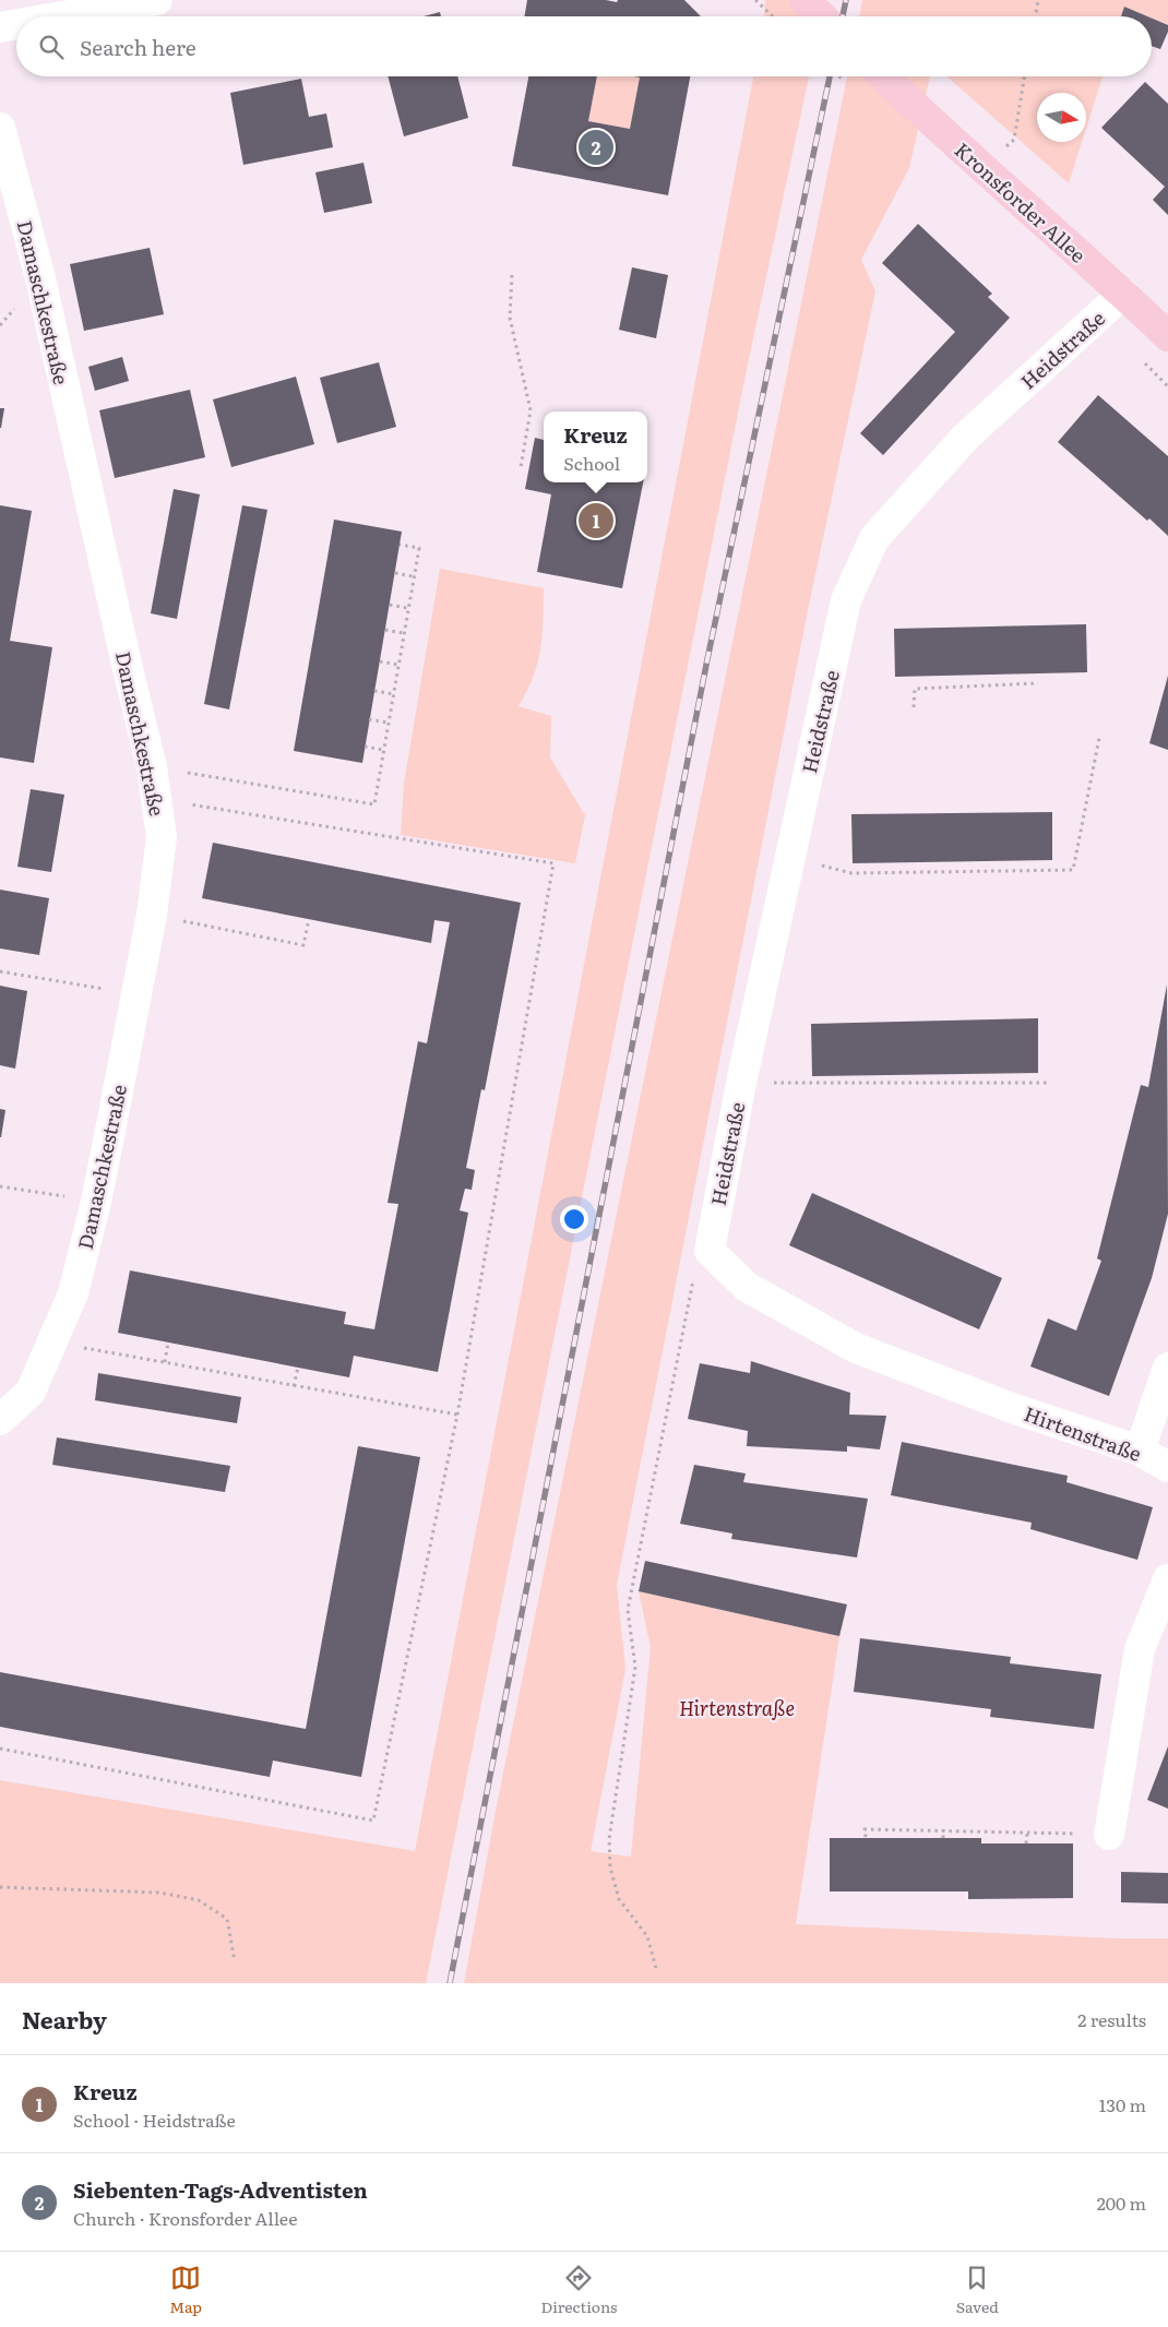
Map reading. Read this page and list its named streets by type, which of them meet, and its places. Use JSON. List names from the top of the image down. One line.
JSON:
{"streets":{"main road":["Kronsforder Allee"],"street":["Damaschkestraße","Heidstraße","Hirtenstraße"]},"crossings":[["Kronsforder Allee","Heidstraße"],["Heidstraße","Hirtenstraße"]],"parks":["Hirtenstraße"],"north":"right","page":{"search":"Search here","pins":["2","1"],"popup":["Kreuz","School"],"heading":["Nearby","2 results"],"list":[{"mark":"1","name":"Kreuz","note":"School · Heidstraße","value":"130 m"},{"mark":"2","name":"Siebenten-Tags-Adventisten","note":"Church · Kronsforder Allee","value":"200 m"}],"nav":["Map","Directions","Saved"]}}
